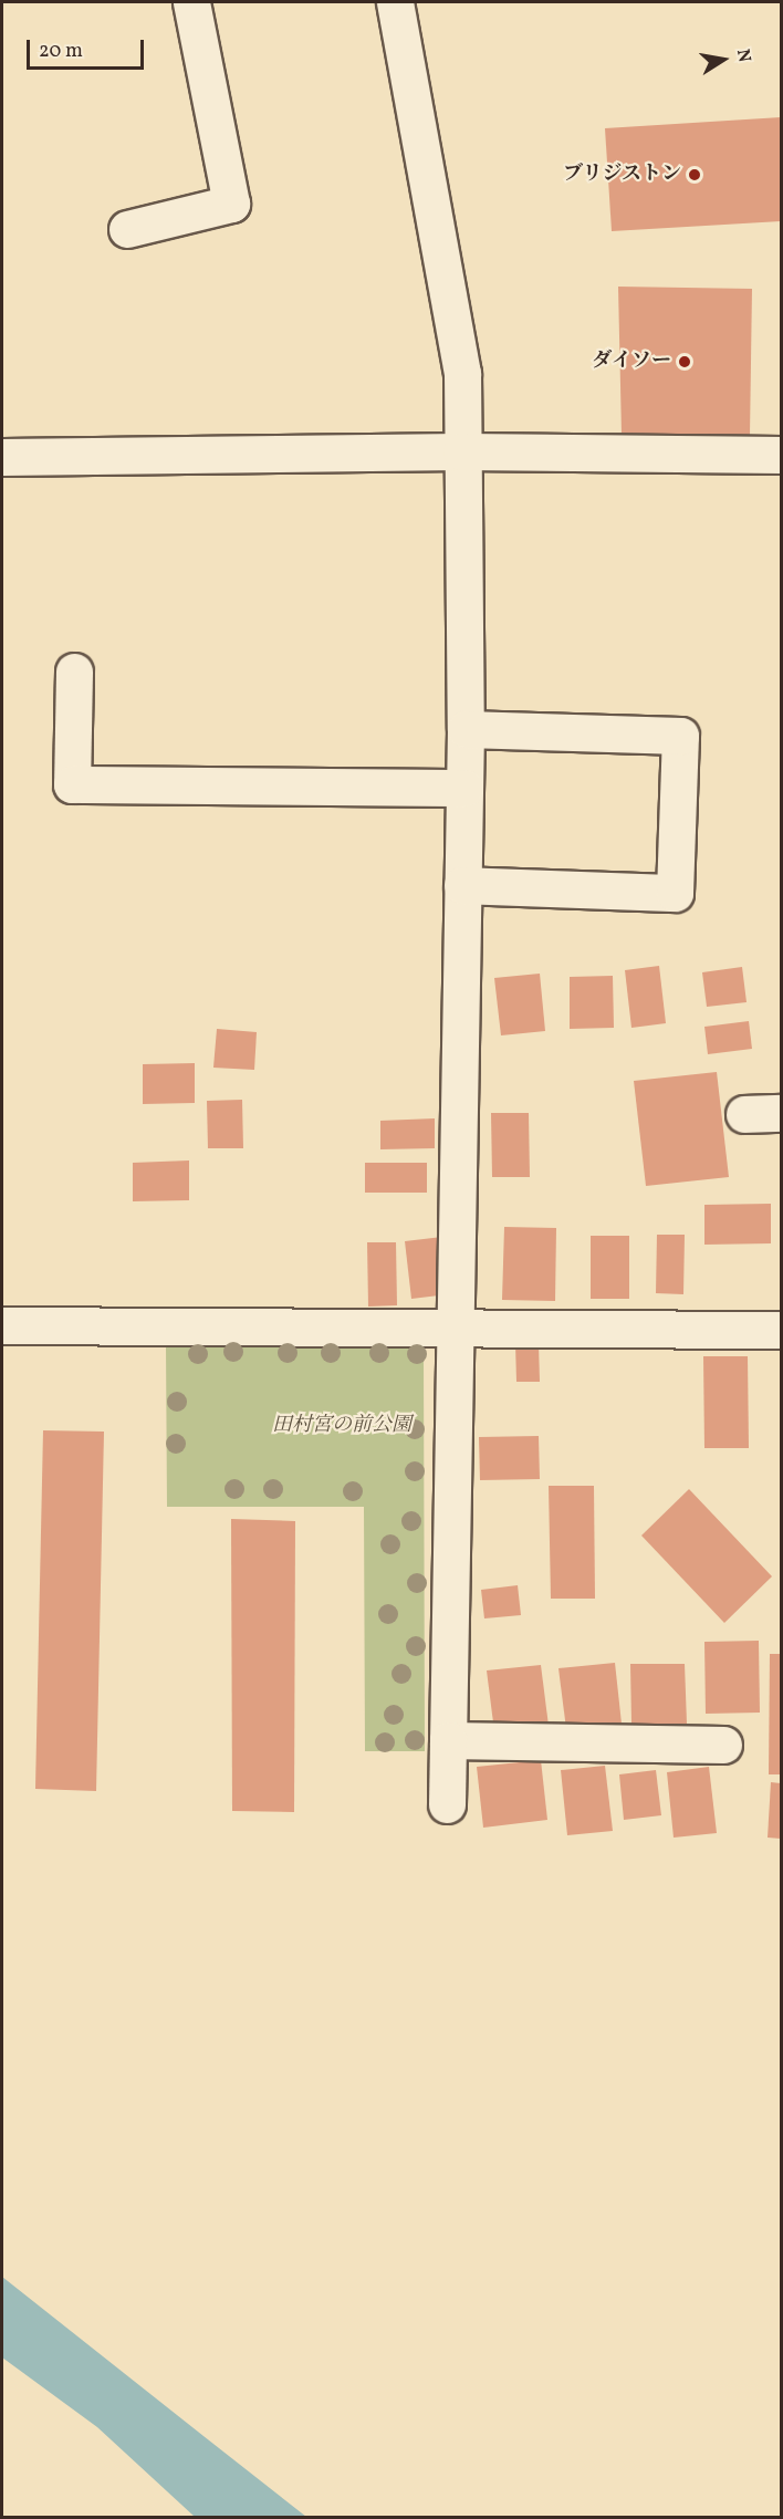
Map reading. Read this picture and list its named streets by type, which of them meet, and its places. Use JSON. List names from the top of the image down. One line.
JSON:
{"parks":["田村宮の前公園"],"places":["ブリジストン","ダイソー"],"scale_bar":"20 m","north":"right"}
